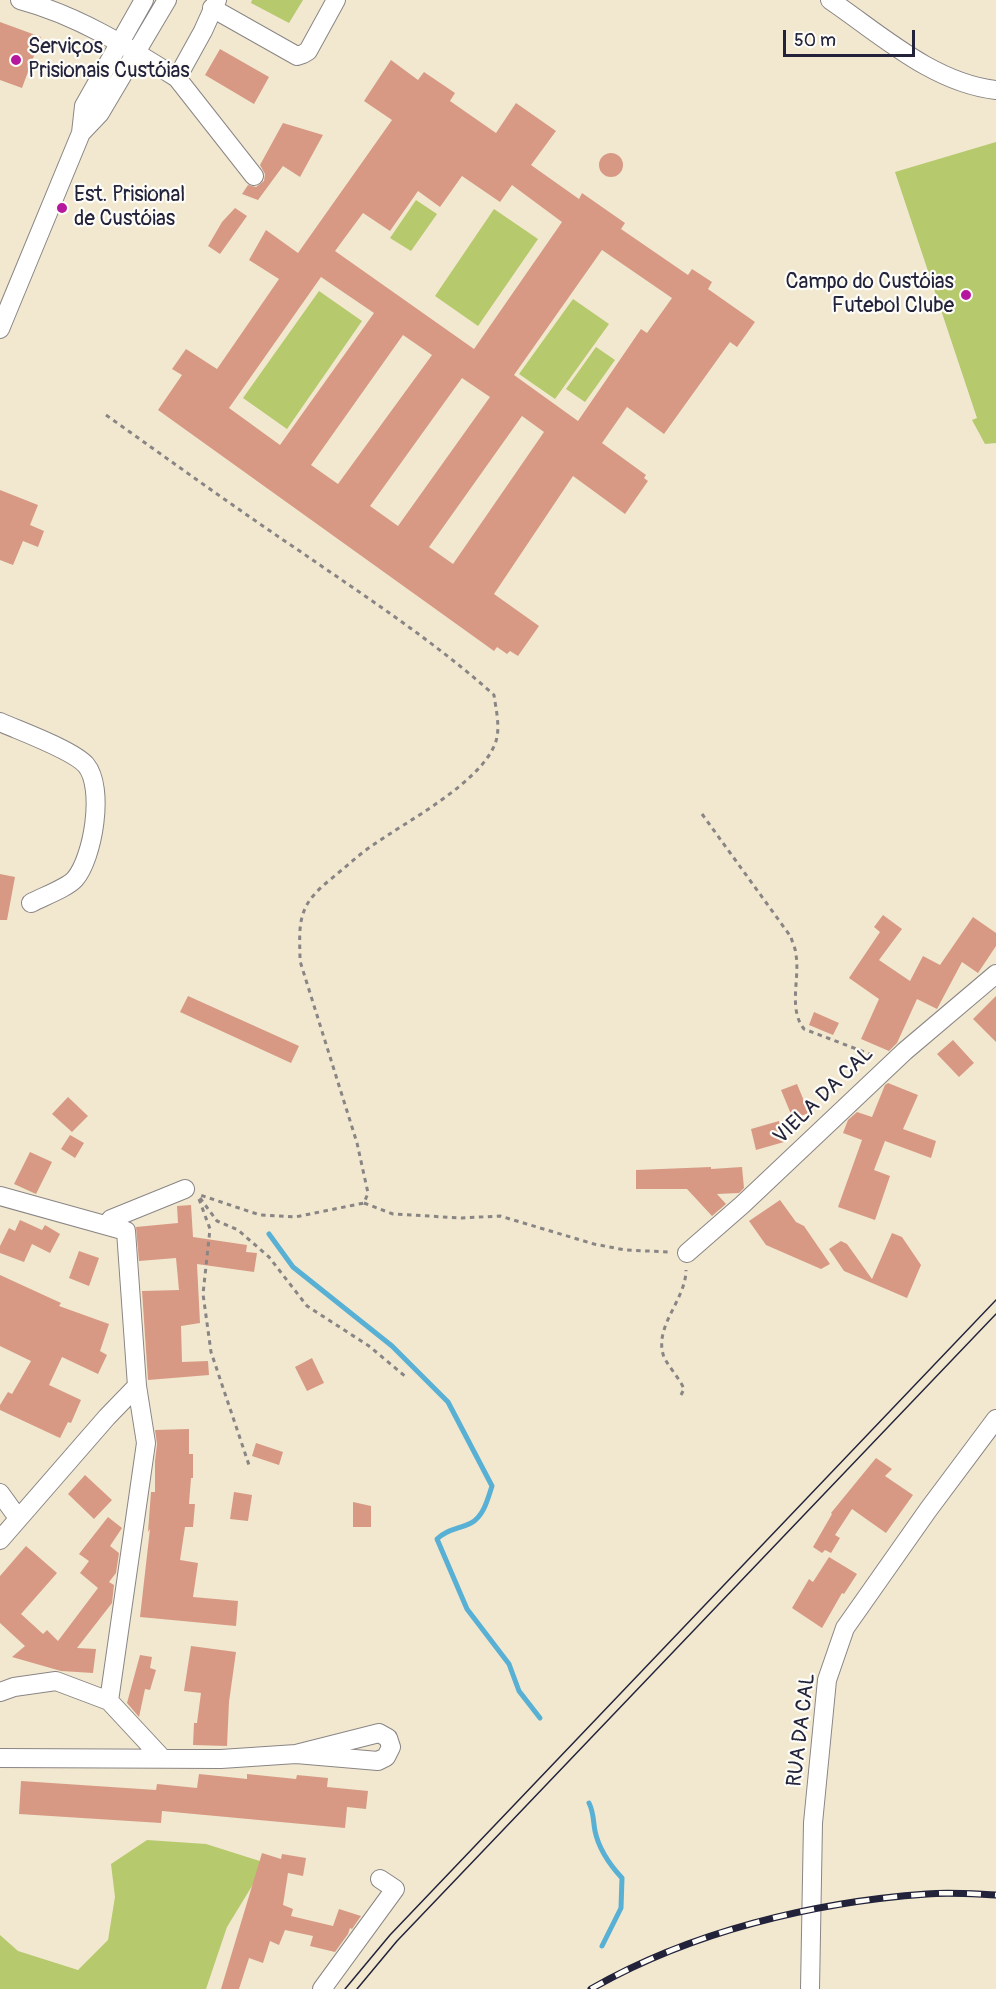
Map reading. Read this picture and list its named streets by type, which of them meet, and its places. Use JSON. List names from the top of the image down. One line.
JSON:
{"streets":{"street":["VIELA DA CAL","RUA DA CAL"]},"places":["Serviços Prisionais Custóias","Est. Prisional de Custóias","Campo do Custóias Futebol Clube"],"scale_bar":"50 m"}
